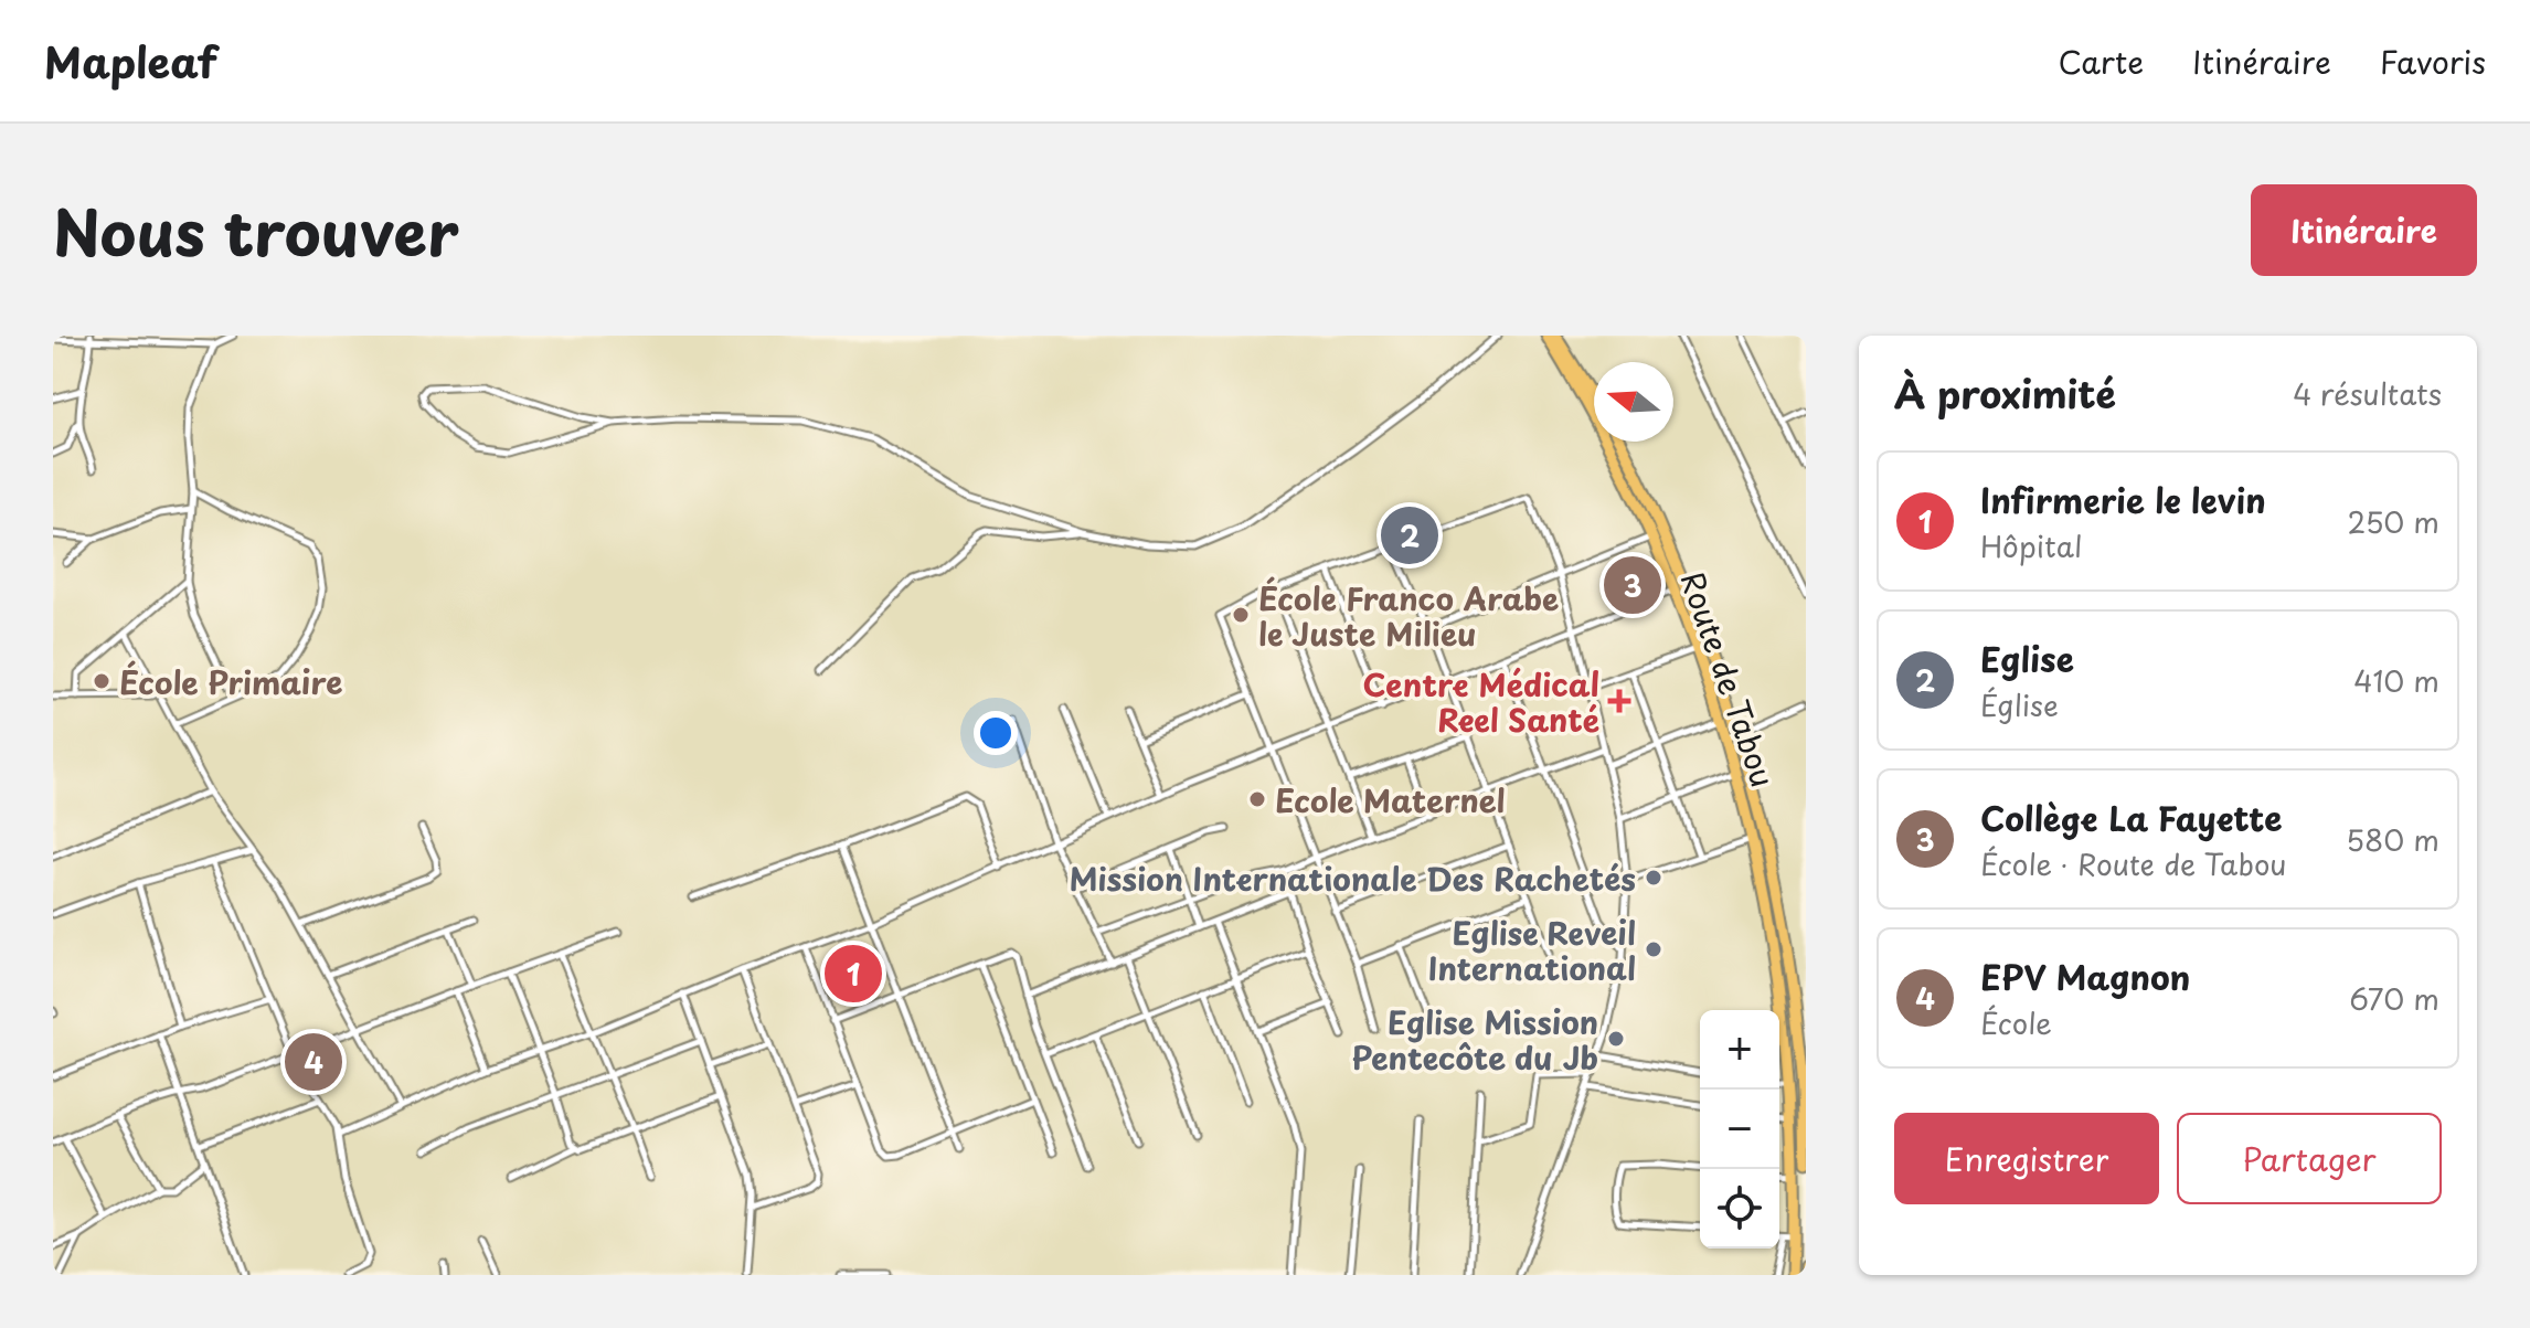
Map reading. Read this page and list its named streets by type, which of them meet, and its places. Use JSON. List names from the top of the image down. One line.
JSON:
{"streets":{"main road":["Route de Tabou"]},"places":{"other":["École Franco Arabe le Juste Milieu","École Primaire","Ecole Maternel","Mission Internationale Des Rachetés","Eglise Reveil International","Eglise Mission Pentecôte du Jb"],"health":["Centre Médical Reel Santé"]},"north":"left","page":{"header":"Mapleaf","nav":["Carte","Itinéraire","Favoris"],"title":"Nous trouver","buttons":["Itinéraire",["Enregistrer","Partager"]],"heading":["À proximité","4 résultats"],"list":[{"mark":"1","name":"Infirmerie le levin","note":"Hôpital","value":"250 m"},{"mark":"2","name":"Eglise","note":"Église","value":"410 m"},{"mark":"3","name":"Collège La Fayette","note":"École · Route de Tabou","value":"580 m"},{"mark":"4","name":"EPV Magnon","note":"École","value":"670 m"}],"pins":["2","3","1","4"],"map_buttons":["+","−"]}}
